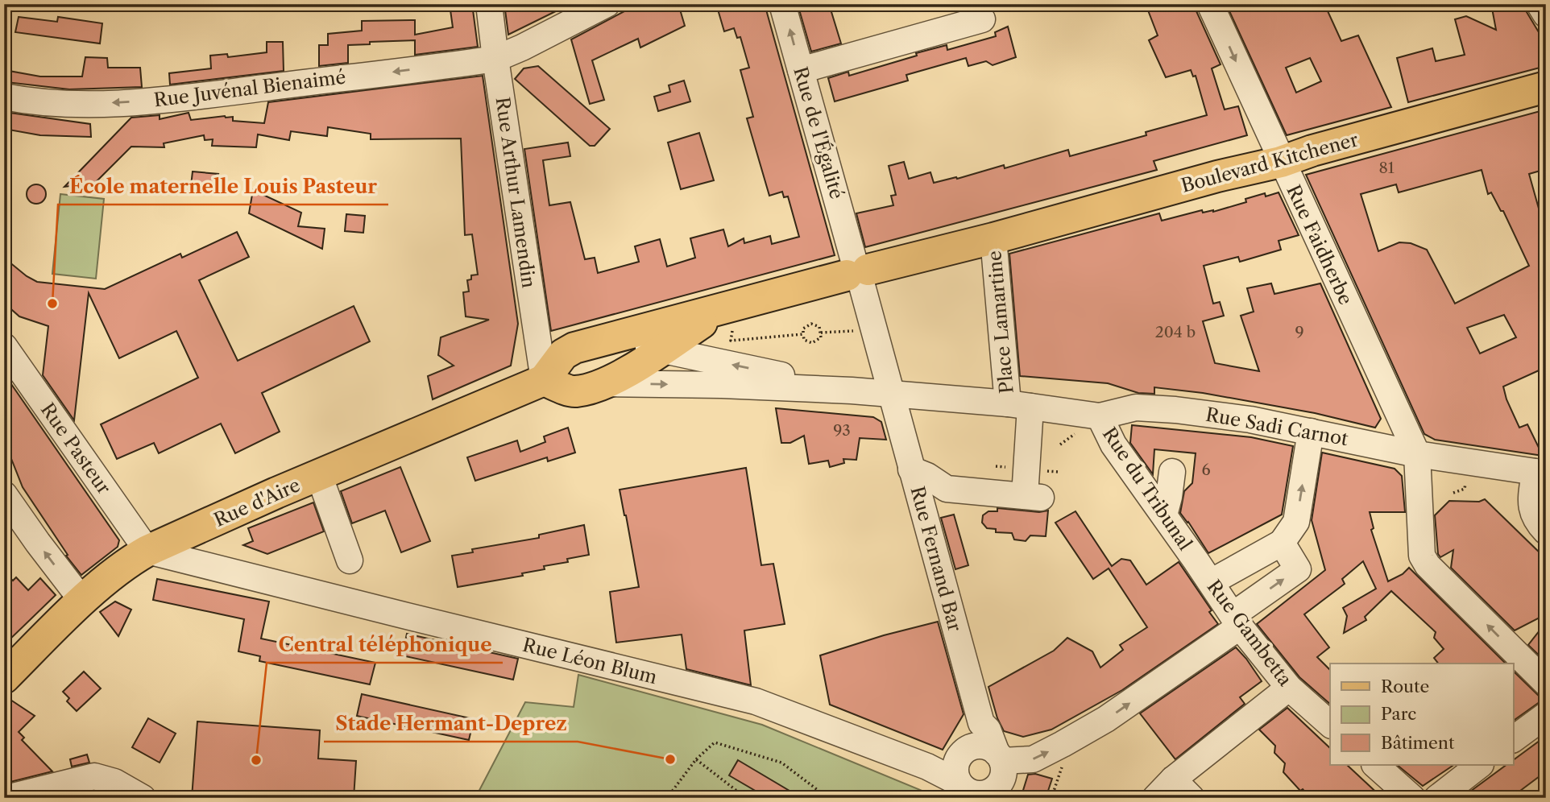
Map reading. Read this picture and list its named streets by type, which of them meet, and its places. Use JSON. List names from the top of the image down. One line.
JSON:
{"streets":{"main road":["Boulevard Kitchener","Place Lamartine","Rue d'Aire"],"street":["Rue Juvénal Bienaimé","Rue de l'Égalité","Rue Arthur Lamendin","Rue Faidherbe","Rue Sadi Carnot","Rue Pasteur","Rue du Tribunal","Rue Fernand Bar","Rue Gambetta","Rue Léon Blum"]},"crossings":[["Rue Juvénal Bienaimé","Rue Arthur Lamendin"],["Rue de l'Égalité","Place Lamartine"],["Boulevard Kitchener","Rue Faidherbe"],["Boulevard Kitchener","Place Lamartine"],["Rue Arthur Lamendin","Place Lamartine"],["Rue Arthur Lamendin","Rue d'Aire"],["Rue Faidherbe","Rue Sadi Carnot"],["Place Lamartine","Rue Sadi Carnot"],["Place Lamartine","Rue d'Aire"],["Place Lamartine","Rue Fernand Bar"],["Rue Sadi Carnot","Rue du Tribunal"],["Rue Pasteur","Rue d'Aire"],["Rue Pasteur","Rue Léon Blum"],["Rue du Tribunal","Rue Gambetta"],["Rue d'Aire","Rue Léon Blum"],["Rue Fernand Bar","Rue Léon Blum"]],"one_way":["Rue Juvénal Bienaimé"],"places":["École maternelle Louis Pasteur","Stade Hermant-Deprez","Central téléphonique"],"house_numbers":["81","204 b","9","93","6"],"legend":["Route","Parc","Bâtiment"]}
